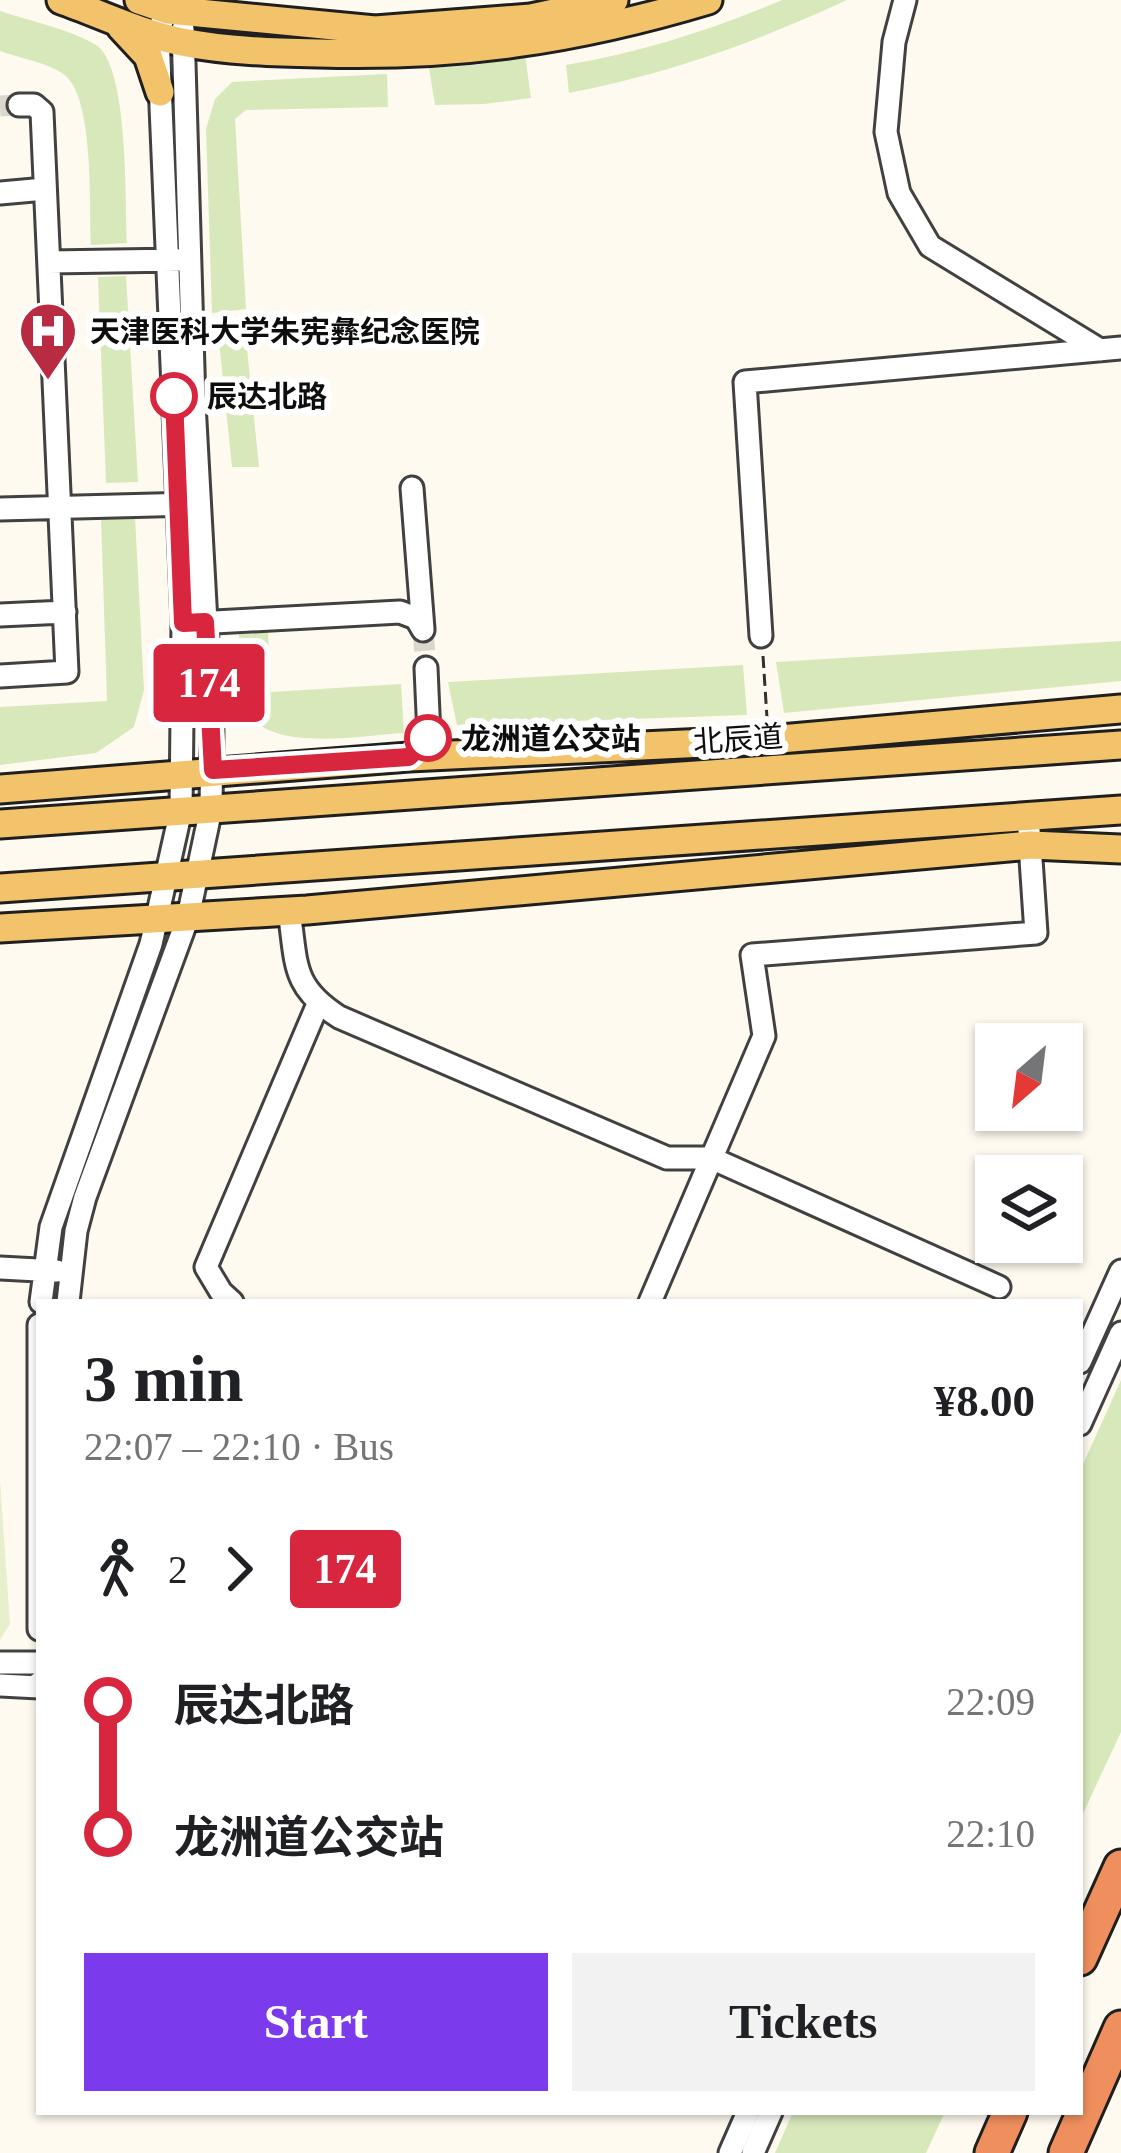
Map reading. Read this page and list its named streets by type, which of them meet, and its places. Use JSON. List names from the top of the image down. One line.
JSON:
{"streets":{"main road":["北辰道"]},"places":{"hospital":["天津医科大学朱宪彝纪念医院"],"other":["辰达北路","龙洲道公交站"]},"lines":["bus line 174"],"north":"bottom left","page":{"on_map":"174","heading":["3 min","22:07 – 22:10 · Bus","¥8.00"],"legs":["2","174"],"list":[{"name":"辰达北路","value":"22:09"},{"name":"龙洲道公交站","value":"22:10"}],"buttons":["Start","Tickets"]}}
